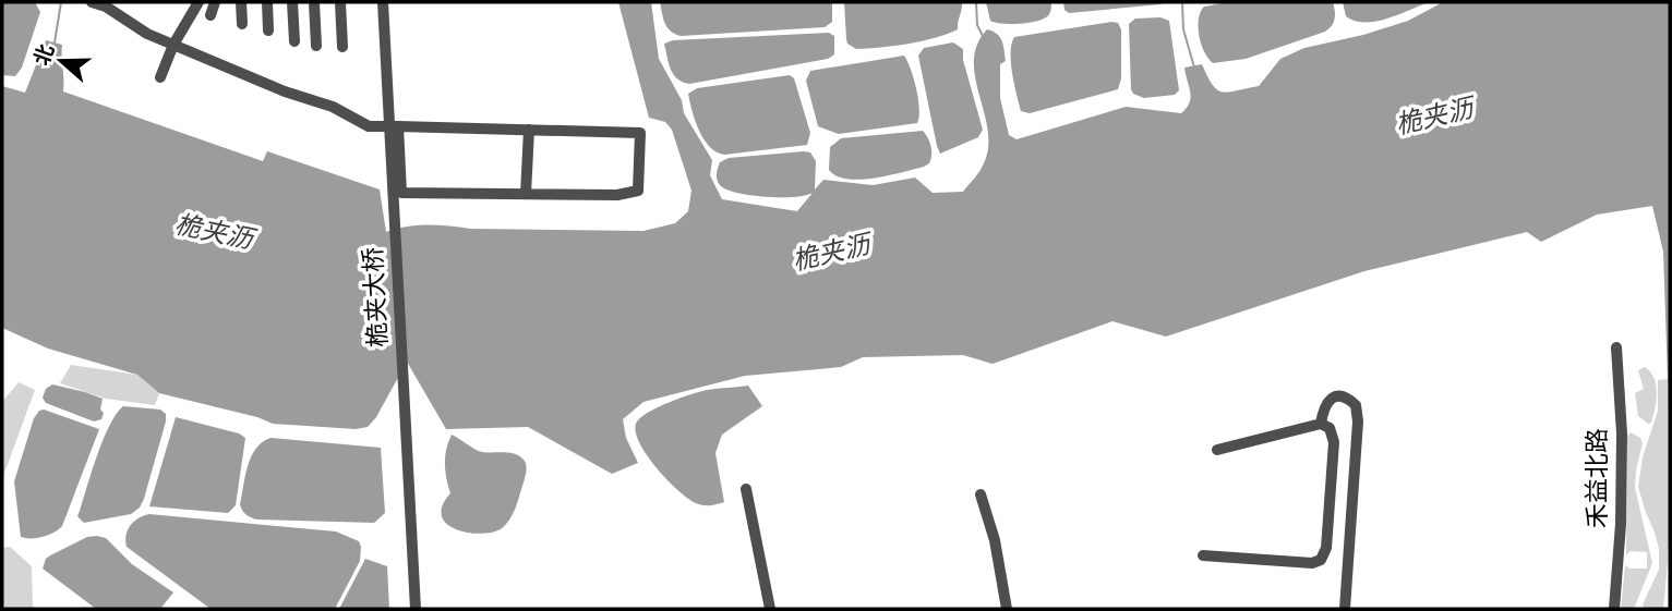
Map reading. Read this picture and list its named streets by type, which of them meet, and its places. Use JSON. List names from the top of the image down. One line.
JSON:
{"streets":{"street":["桅夹大桥","禾益北路"]},"water":["桅夹沥"],"north":"left"}
